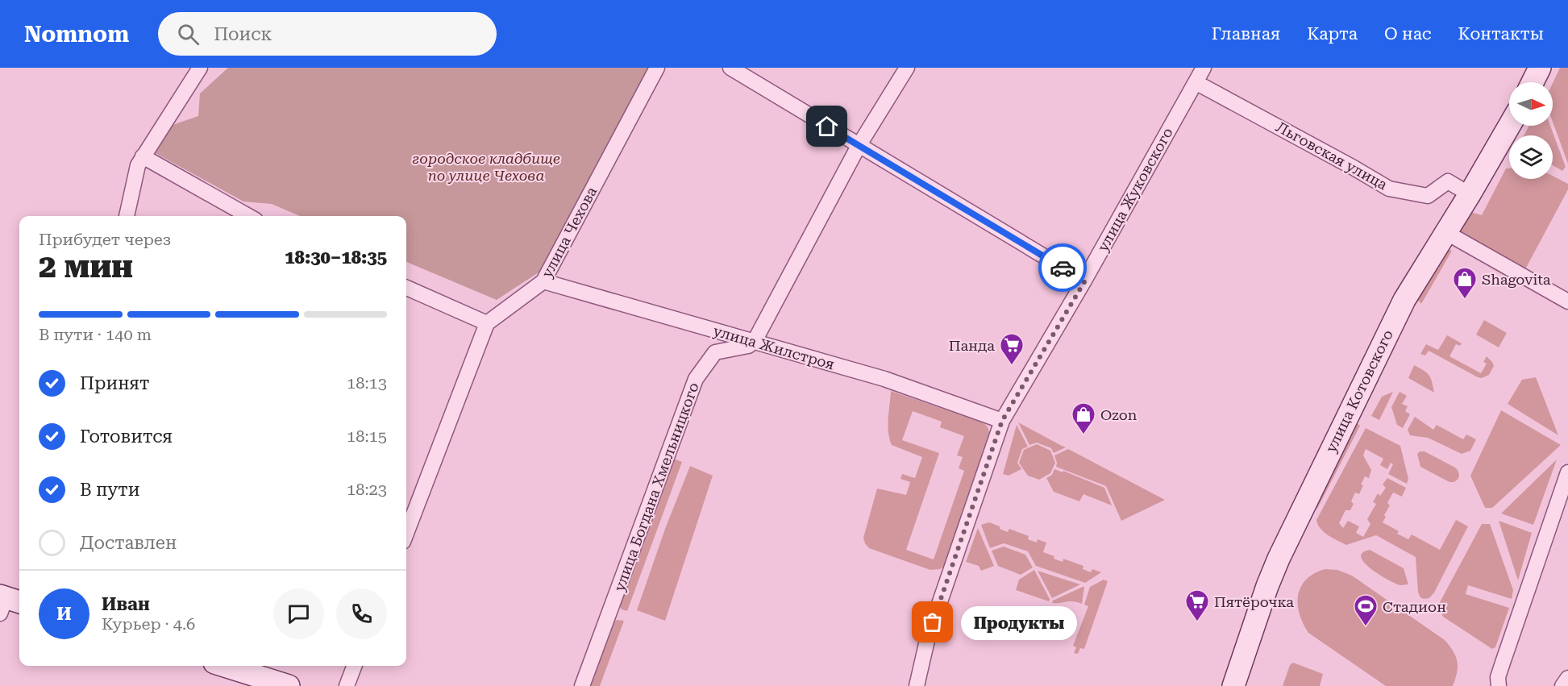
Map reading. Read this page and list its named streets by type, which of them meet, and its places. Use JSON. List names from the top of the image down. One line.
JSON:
{"streets":{"street":["Льговская улица","улица Жуковского","улица Чехова","улица Жилстроя","улица Котовского","улица Богдана Хмельницкого"]},"crossings":[["Льговская улица","улица Жуковского"],["Льговская улица","улица Котовского"],["улица Жуковского","улица Жилстроя"],["улица Чехова","улица Жилстроя"],["улица Жилстроя","улица Богдана Хмельницкого"]],"parks":["городское кладбище по улице Чехова"],"places":{"shop":["Shagovita","Ozon"],"supermarket":["Панда","Пятёрочка"],"other":["Продукты"],"sports":["Стадион"]},"north":"right","page":{"header":"Nomnom","search":"Поиск","nav":["Главная","Карта","О нас","Контакты"],"heading":["2 мин","Прибудет через","18:30–18:35"],"panel":["Иван","Курьер · 4.6"],"bar":"В пути · 140 m","list":[["Принят","18:13"],["Готовится","18:15"],["В пути","18:23"],"Доставлен"],"round":"И","bubble":"Продукты"}}
